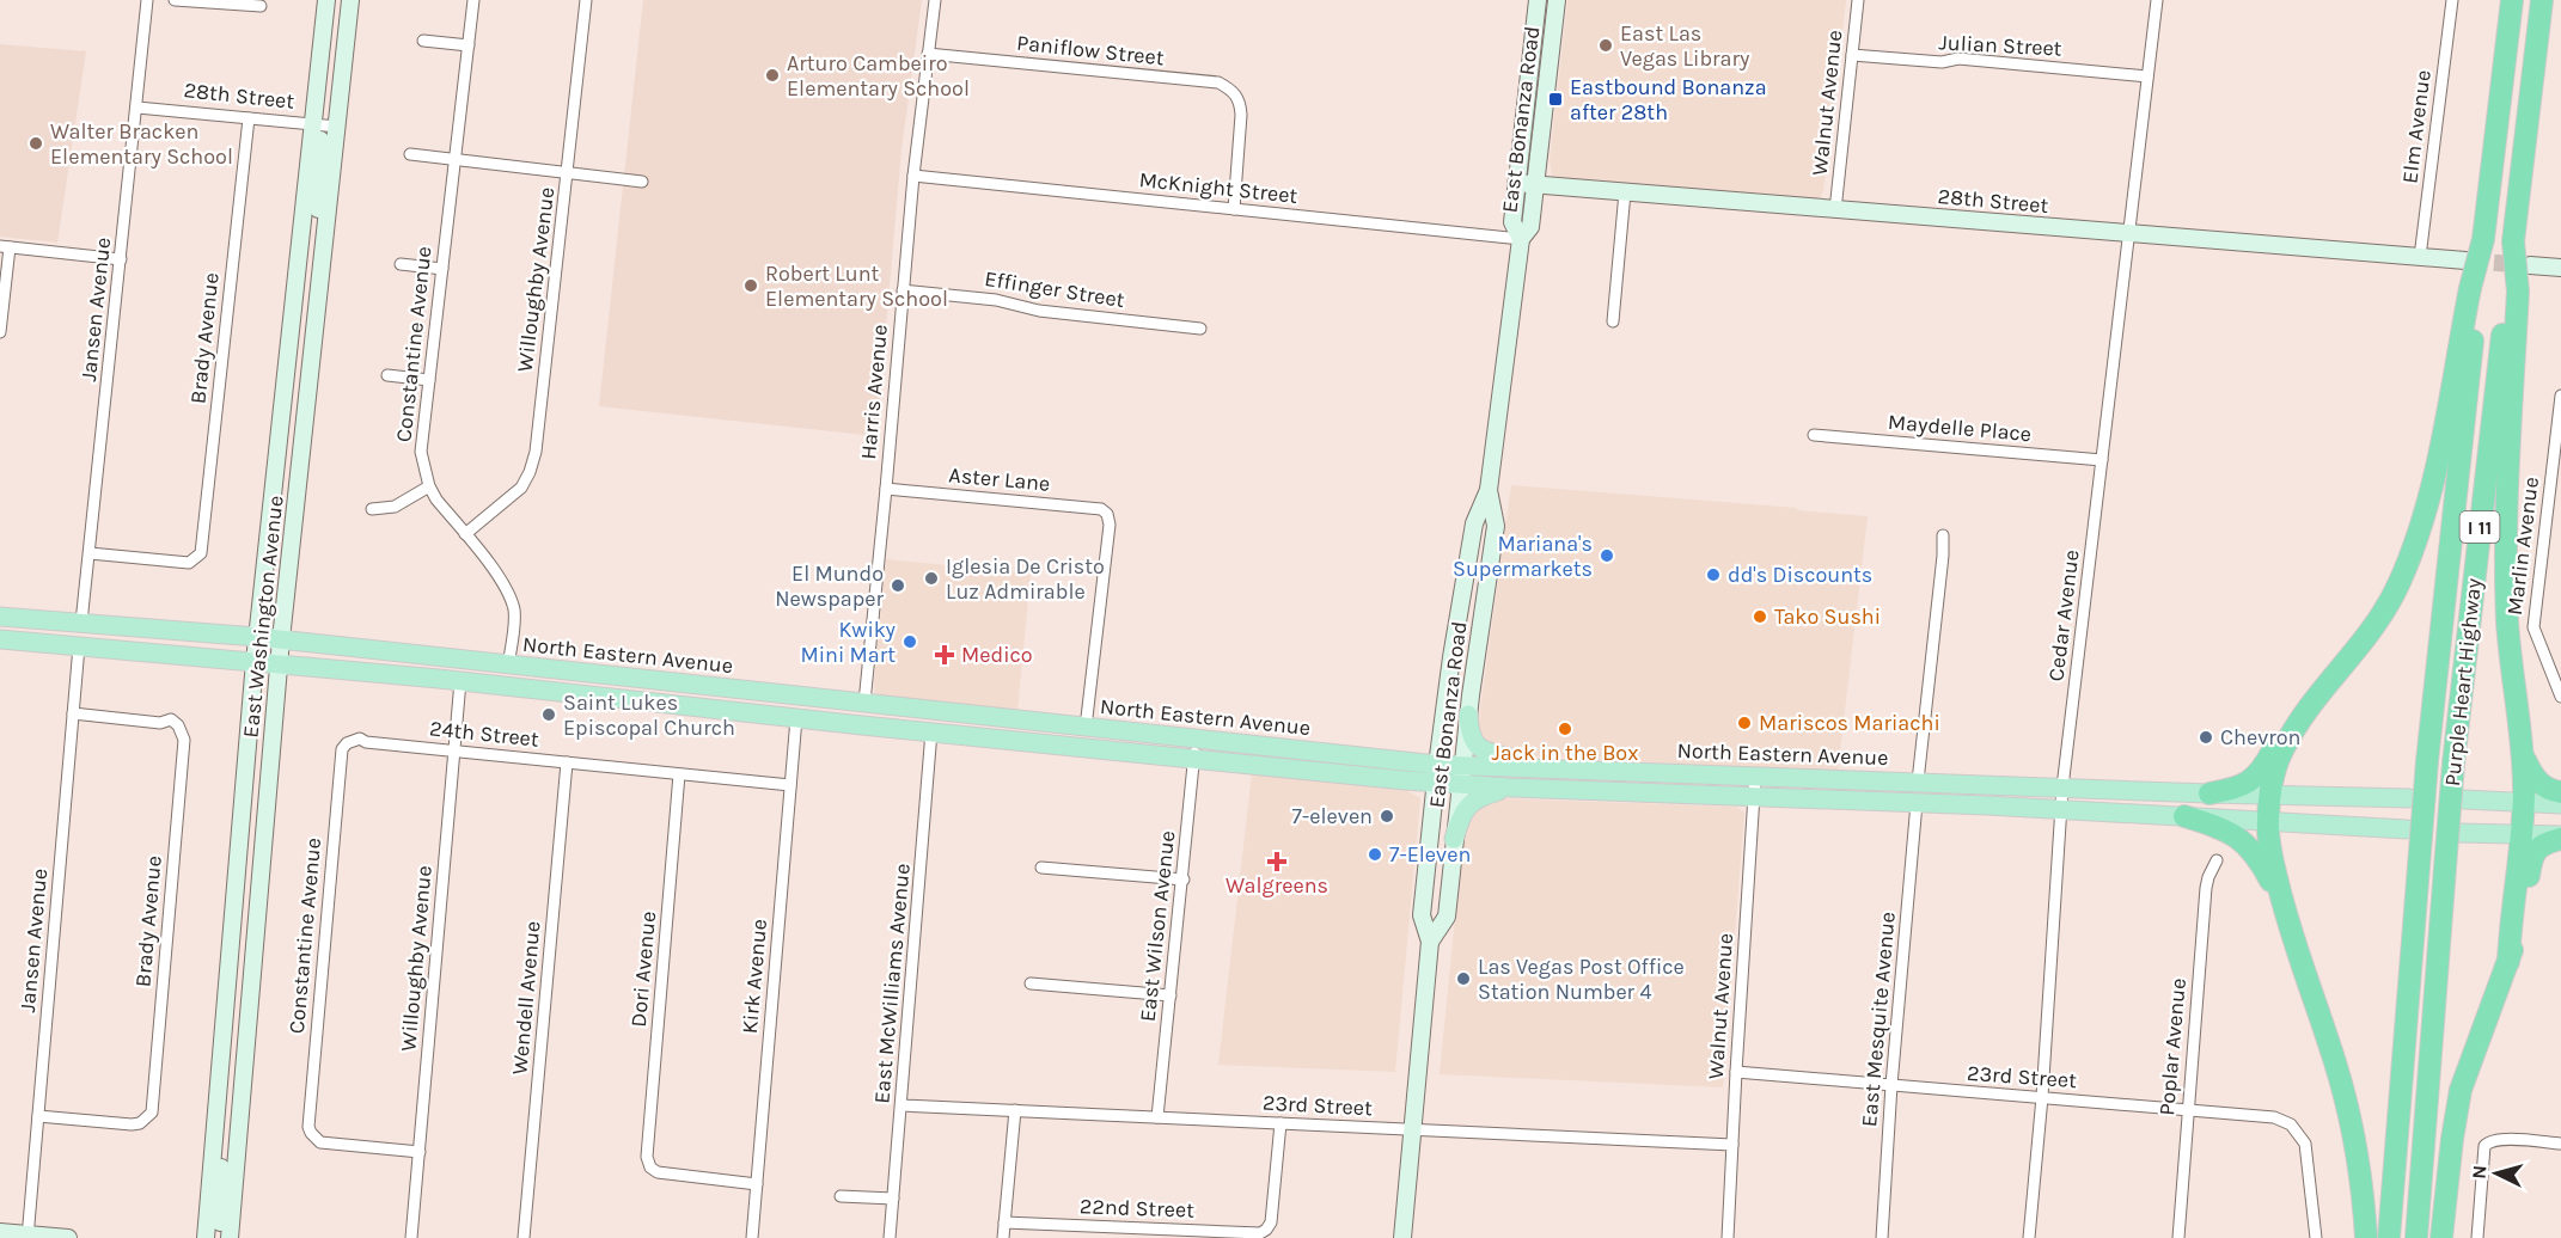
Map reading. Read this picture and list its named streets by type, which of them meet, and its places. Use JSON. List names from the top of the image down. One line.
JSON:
{"streets":{"highway":["I 11","Purple Heart Highway"],"main road":["28th Street","East Bonanza Road","East Washington Avenue","North Eastern Avenue"],"street":["Julian Street","Paniflow Street","Walnut Avenue","Elm Avenue","McKnight Street","Willoughby Avenue","Effinger Street","Jansen Avenue","Brady Avenue","Constantine Avenue","Harris Avenue","Maydelle Place","Aster Lane","Marlin Avenue","Cedar Avenue","24th Street","East Wilson Avenue","Dori Avenue","Kirk Avenue","East McWilliams Avenue","Wendell Avenue","East Mesquite Avenue","Poplar Avenue","23rd Street","22nd Street"]},"crossings":[["Julian Street","Walnut Avenue"],["Julian Street","Cedar Avenue"],["Paniflow Street","McKnight Street"],["Paniflow Street","Harris Avenue"],["28th Street","Walnut Avenue"],["28th Street","East Bonanza Road"],["28th Street","Elm Avenue"],["28th Street","Jansen Avenue"],["28th Street","Brady Avenue"],["28th Street","Cedar Avenue"],["28th Street","East Washington Avenue"],["Walnut Avenue","North Eastern Avenue"],["Walnut Avenue","23rd Street"],["East Bonanza Road","McKnight Street"],["East Bonanza Road","North Eastern Avenue"],["East Bonanza Road","23rd Street"],["McKnight Street","Harris Avenue"],["Willoughby Avenue","Constantine Avenue"],["Willoughby Avenue","North Eastern Avenue"],["Willoughby Avenue","24th Street"],["Effinger Street","Harris Avenue"],["Jansen Avenue","Brady Avenue"],["Jansen Avenue","North Eastern Avenue"],["Constantine Avenue","North Eastern Avenue"],["Constantine Avenue","24th Street"],["Harris Avenue","Aster Lane"],["Harris Avenue","North Eastern Avenue"],["Maydelle Place","Cedar Avenue"],["Aster Lane","North Eastern Avenue"],["Cedar Avenue","North Eastern Avenue"],["Cedar Avenue","23rd Street"],["East Washington Avenue","North Eastern Avenue"],["North Eastern Avenue","East Wilson Avenue"],["North Eastern Avenue","Kirk Avenue"],["North Eastern Avenue","East McWilliams Avenue"],["North Eastern Avenue","East Mesquite Avenue"],["24th Street","Dori Avenue"],["24th Street","Kirk Avenue"],["24th Street","Wendell Avenue"],["East Wilson Avenue","23rd Street"],["Dori Avenue","Kirk Avenue"],["East McWilliams Avenue","23rd Street"],["East Mesquite Avenue","23rd Street"],["Poplar Avenue","23rd Street"],["23rd Street","22nd Street"]],"places":{"other":["East Las Vegas Library","Arturo Cambeiro Elementary School","Walter Bracken Elementary School","Robert Lunt Elementary School","Mariana's Supermarkets","dd's Discounts","Iglesia De Cristo Luz Admirable","El Mundo Newspaper","Tako Sushi","Kwiky Mini Mart","Saint Lukes Episcopal Church","Mariscos Mariachi","Jack in the Box","Chevron","7-eleven","7-Eleven","Las Vegas Post Office Station Number 4"],"transit":["Eastbound Bonanza after 28th"],"health":["Medico","Walgreens"]},"north":"left"}
